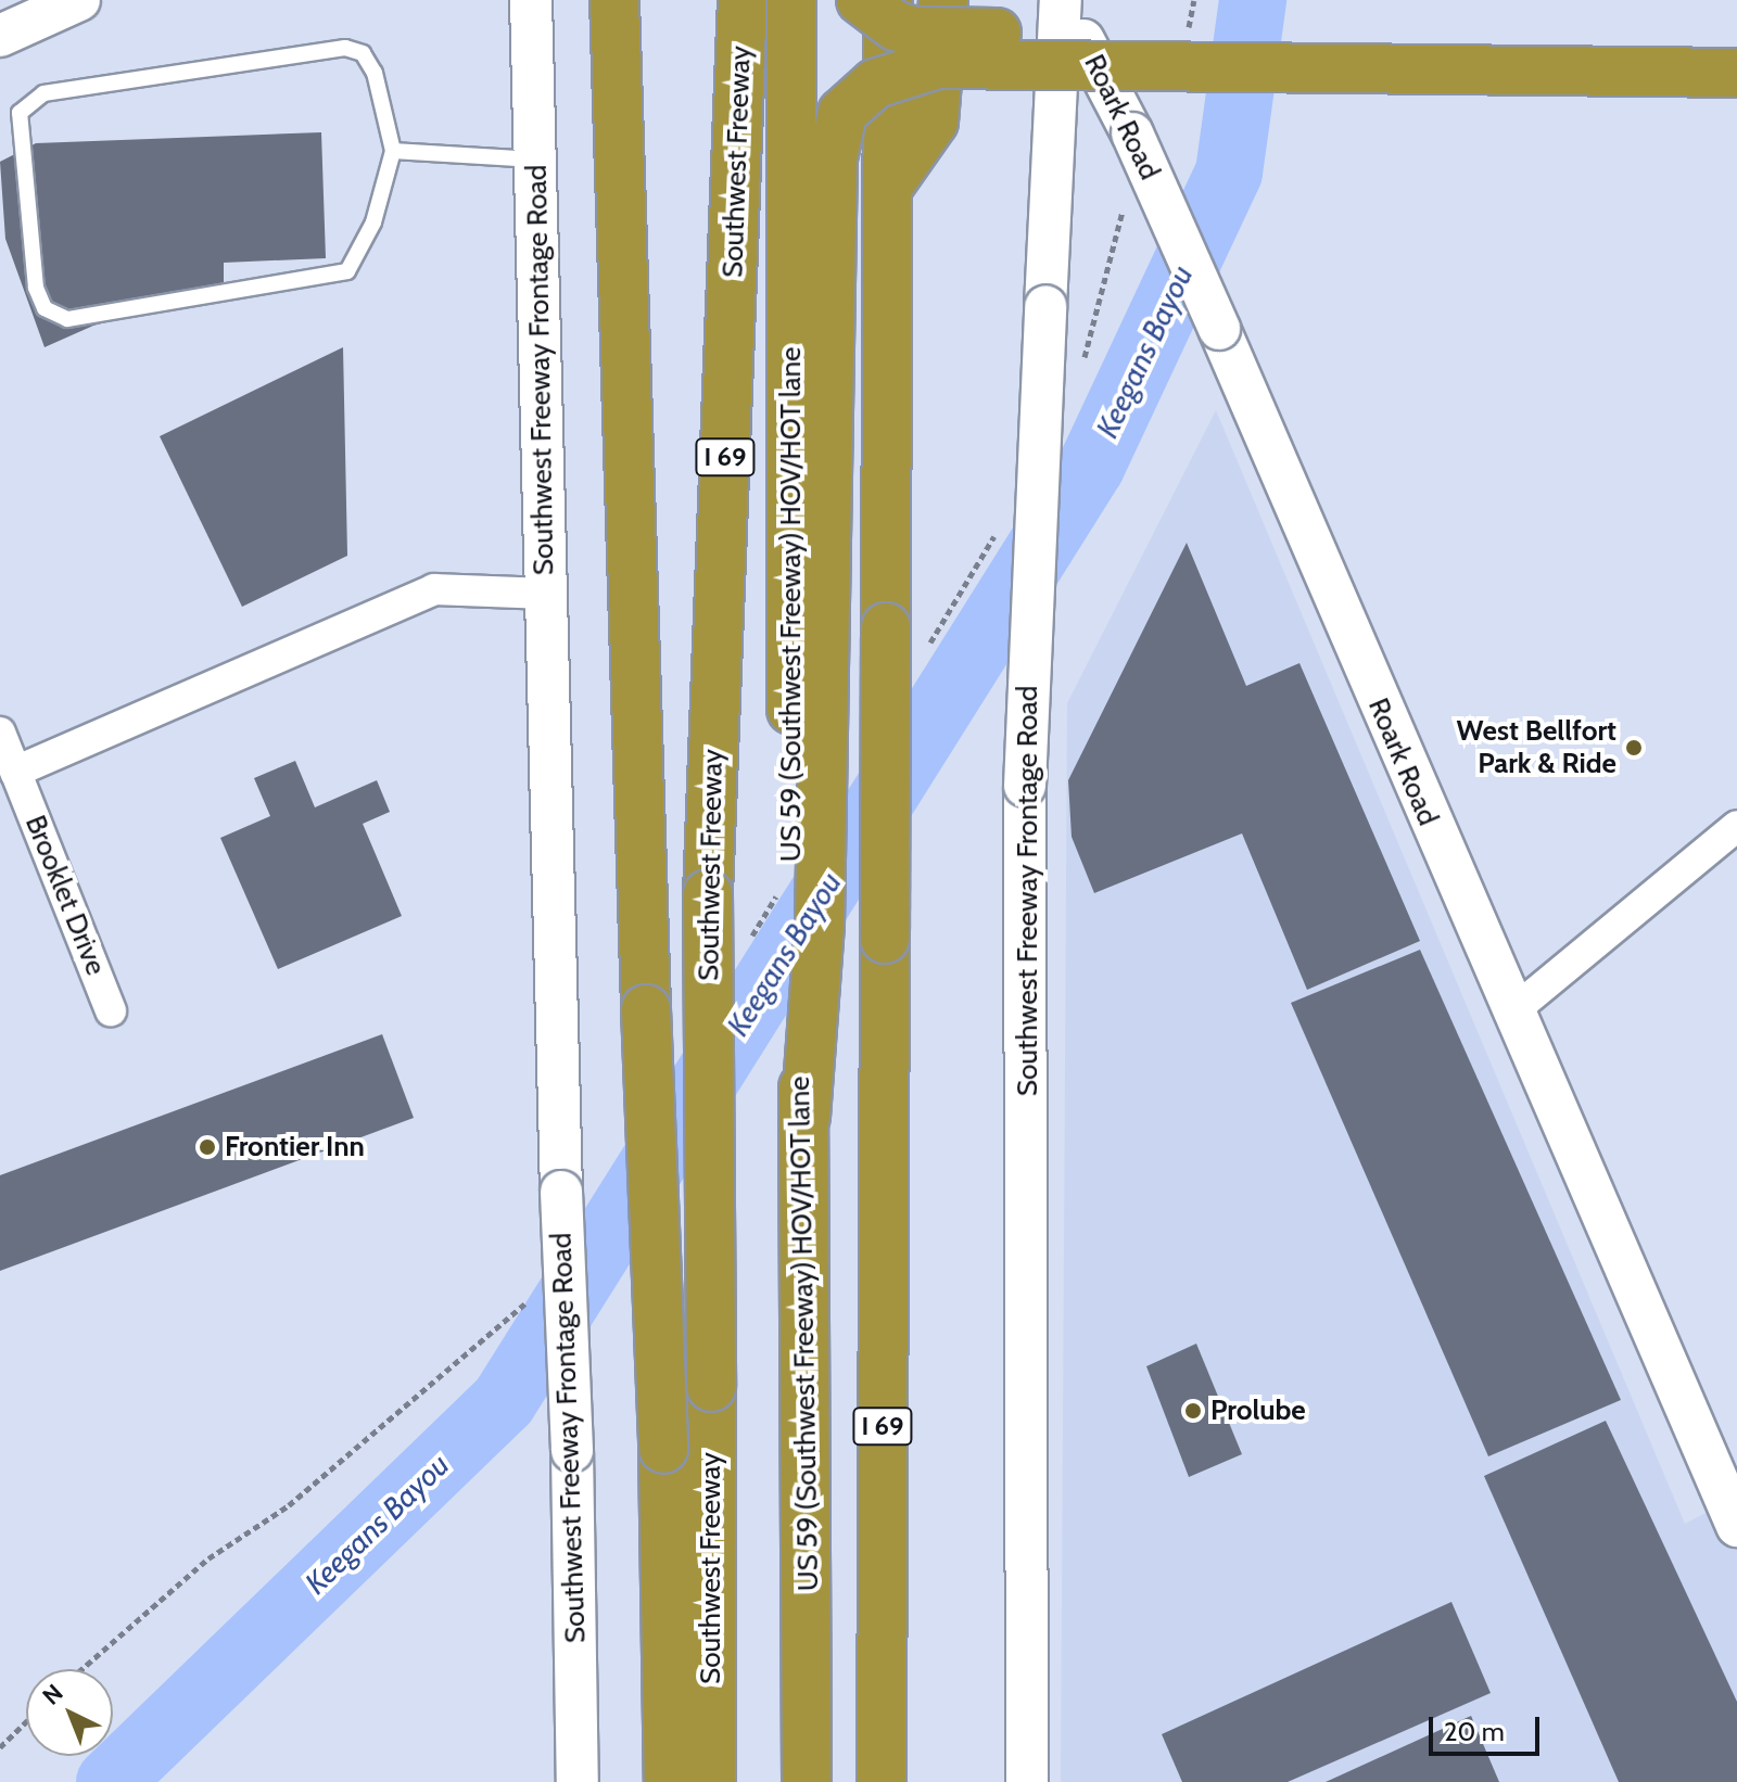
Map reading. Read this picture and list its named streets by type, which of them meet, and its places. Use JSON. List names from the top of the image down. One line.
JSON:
{"streets":{"highway":["Southwest Freeway","I 69","US 59 (Southwest Freeway) HOV/HOT lane"],"main road":["Roark Road","Southwest Freeway Frontage Road"],"street":["Brooklet Drive"]},"crossings":[["Roark Road","Southwest Freeway Frontage Road"]],"water":["Keegans Bayou"],"places":["West Bellfort Park & Ride","Frontier Inn","Prolube"],"scale_bar":"20 m","north":"top left"}
